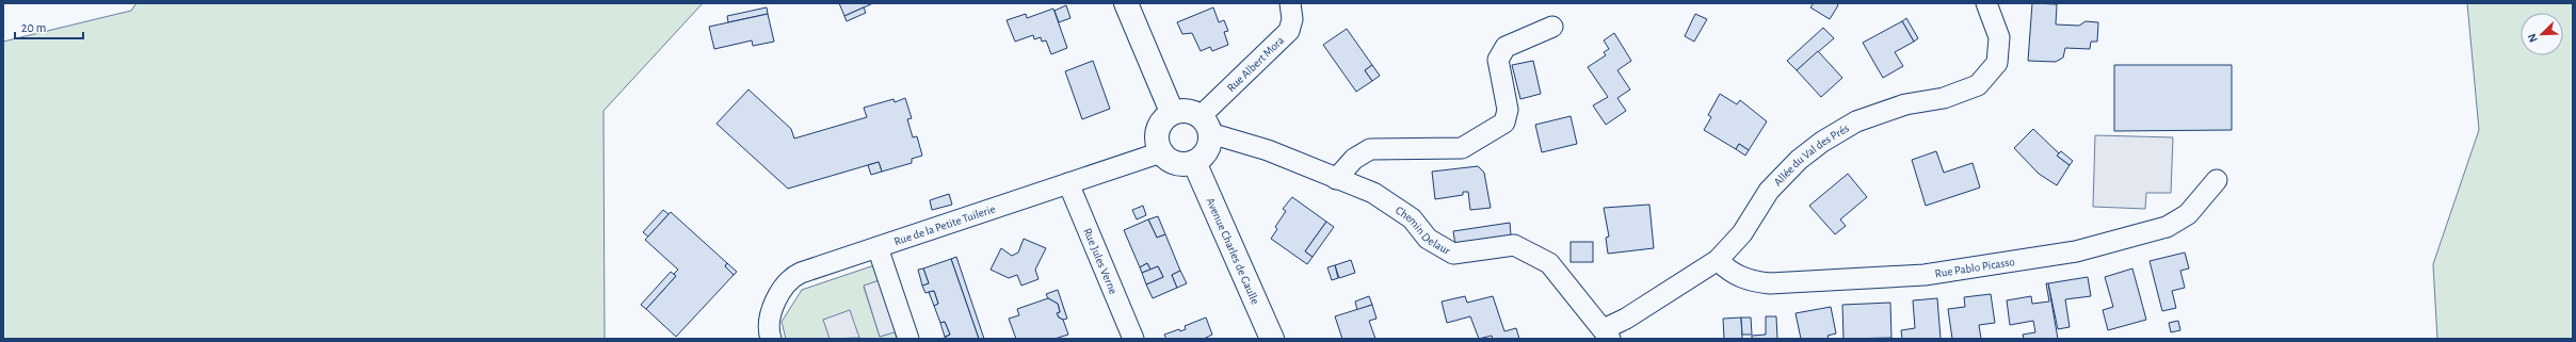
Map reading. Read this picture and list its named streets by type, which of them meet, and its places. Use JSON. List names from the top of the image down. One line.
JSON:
{"streets":{"street":["Rue Albert Mora","Allée du Val des Prés","Rue de la Petite Tuilerie","Chemin Delaur","Avenue Charles de Gaulle","Rue Jules Verne","Rue Pablo Picasso"]},"crossings":[["Rue Albert Mora","Rue de la Petite Tuilerie"],["Rue Albert Mora","Chemin Delaur"],["Rue Albert Mora","Avenue Charles de Gaulle"],["Allée du Val des Prés","Chemin Delaur"],["Allée du Val des Prés","Rue Pablo Picasso"],["Rue de la Petite Tuilerie","Chemin Delaur"],["Rue de la Petite Tuilerie","Avenue Charles de Gaulle"],["Rue de la Petite Tuilerie","Rue Jules Verne"],["Chemin Delaur","Avenue Charles de Gaulle"]],"scale_bar":"20 m","north":"bottom left"}
